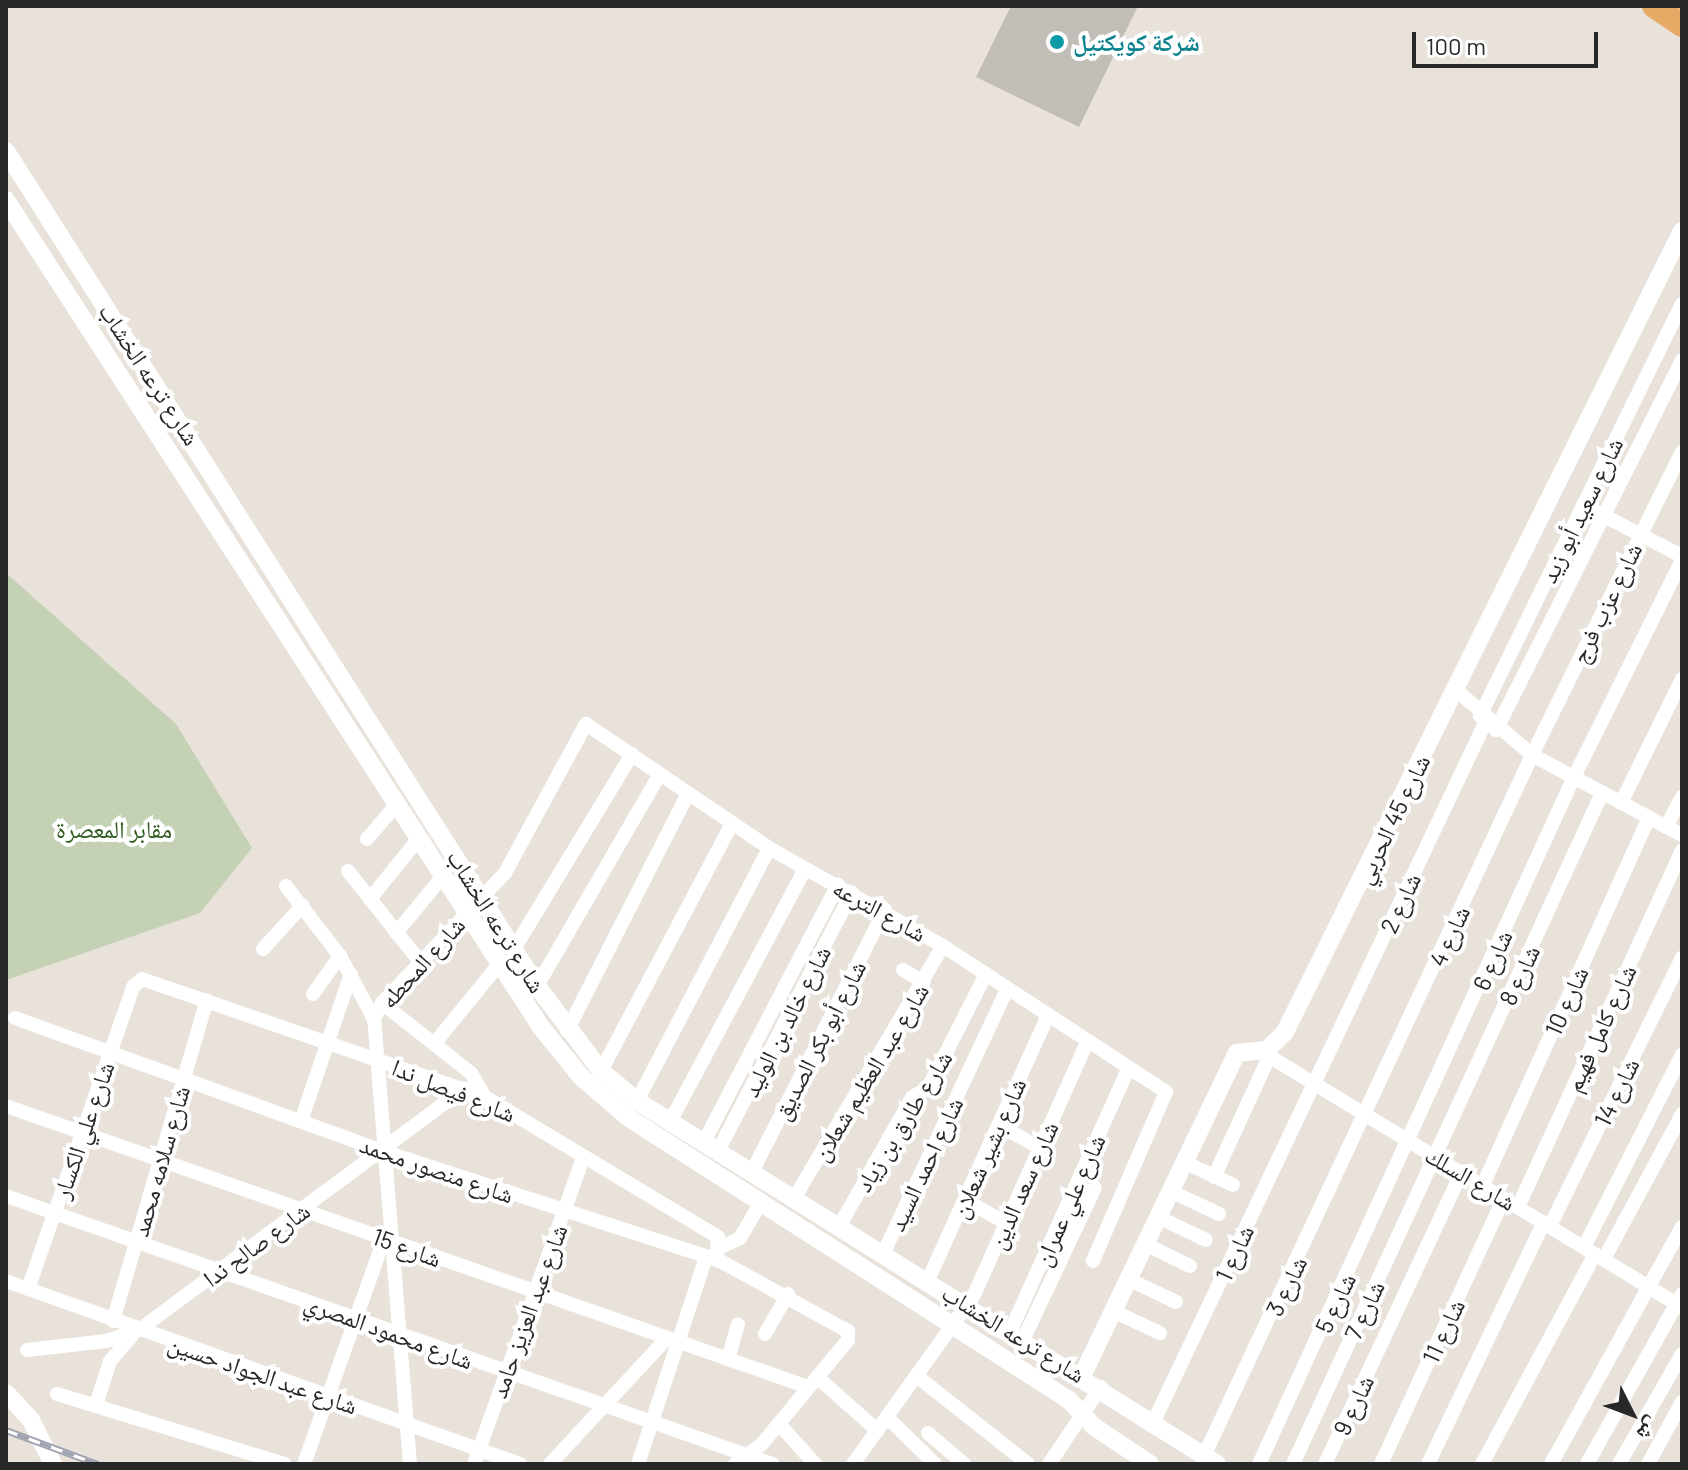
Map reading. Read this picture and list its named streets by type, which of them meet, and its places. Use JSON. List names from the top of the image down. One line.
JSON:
{"streets":{"street":["شارع ترعه الخشاب","شارع سعيد أبو زيد","شارع عزب فرج","شارع 45 الحربي","شارع 2","شارع الترعه","شارع 4","شارع 6","شارع المحطه","شارع 8","شارع 10","شارع خالد بن الوليد","شارع كامل فهيم","شارع أبو بكر الصديق","شارع عبد العظيم شعلان","شارع فيصل ندا","شارع 14","شارع طارق بن زياد","شارع علي الكسار","شارع بشير شعلان","شارع سلامه محمد","شارع احمد السيد","شارع منصور محمد","شارع السلك","شارع سعد الدين","شارع علي عمران","شارع صالح ندا","شارع 15","شارع 1","شارع 3","شارع 5","شارع 7","شارع عبد العزيز حامد","شارع محمود المصري","شارع 11","شارع عبد الجواد حسين","شارع 9"]},"crossings":[["شارع ترعه الخشاب","شارع 45 الحربي"],["شارع ترعه الخشاب","شارع المحطه"],["شارع ترعه الخشاب","شارع خالد بن الوليد"],["شارع ترعه الخشاب","شارع أبو بكر الصديق"],["شارع ترعه الخشاب","شارع عبد العظيم شعلان"],["شارع ترعه الخشاب","شارع طارق بن زياد"],["شارع ترعه الخشاب","شارع بشير شعلان"],["شارع ترعه الخشاب","شارع احمد السيد"],["شارع ترعه الخشاب","شارع سعد الدين"],["شارع ترعه الخشاب","شارع علي عمران"],["شارع ترعه الخشاب","شارع 1"],["شارع ترعه الخشاب","شارع 3"],["شارع سعيد أبو زيد","شارع 2"],["شارع عزب فرج","شارع 4"],["شارع 45 الحربي","شارع السلك"],["شارع 2","شارع السلك"],["شارع 2","شارع 1"],["شارع الترعه","شارع المحطه"],["شارع الترعه","شارع خالد بن الوليد"],["شارع الترعه","شارع أبو بكر الصديق"],["شارع الترعه","شارع عبد العظيم شعلان"],["شارع الترعه","شارع طارق بن زياد"],["شارع الترعه","شارع بشير شعلان"],["شارع الترعه","شارع احمد السيد"],["شارع الترعه","شارع سعد الدين"],["شارع الترعه","شارع علي عمران"],["شارع 4","شارع السلك"],["شارع 4","شارع 3"],["شارع 6","شارع السلك"],["شارع 6","شارع 5"],["شارع المحطه","شارع فيصل ندا"],["شارع المحطه","شارع منصور محمد"],["شارع المحطه","شارع صالح ندا"],["شارع المحطه","شارع 15"],["شارع المحطه","شارع محمود المصري"],["شارع المحطه","شارع عبد الجواد حسين"],["شارع 8","شارع السلك"],["شارع 8","شارع 7"],["شارع 10","شارع السلك"],["شارع كامل فهيم","شارع السلك"],["شارع فيصل ندا","شارع علي الكسار"],["شارع فيصل ندا","شارع سلامه محمد"],["شارع فيصل ندا","شارع منصور محمد"],["شارع فيصل ندا","شارع صالح ندا"],["شارع فيصل ندا","شارع عبد العزيز حامد"],["شارع 14","شارع السلك"],["شارع علي الكسار","شارع منصور محمد"],["شارع علي الكسار","شارع 15"],["شارع علي الكسار","شارع محمود المصري"],["شارع علي الكسار","شارع عبد الجواد حسين"],["شارع سلامه محمد","شارع منصور محمد"],["شارع سلامه محمد","شارع 15"],["شارع سلامه محمد","شارع محمود المصري"],["شارع سلامه محمد","شارع عبد الجواد حسين"],["شارع منصور محمد","شارع صالح ندا"],["شارع منصور محمد","شارع 15"],["شارع منصور محمد","شارع عبد العزيز حامد"],["شارع السلك","شارع 1"],["شارع السلك","شارع 3"],["شارع السلك","شارع 5"],["شارع السلك","شارع 7"],["شارع السلك","شارع 11"],["شارع السلك","شارع 9"],["شارع صالح ندا","شارع 15"],["شارع صالح ندا","شارع محمود المصري"],["شارع صالح ندا","شارع عبد الجواد حسين"],["شارع 15","شارع عبد العزيز حامد"],["شارع عبد العزيز حامد","شارع محمود المصري"],["شارع عبد العزيز حامد","شارع عبد الجواد حسين"]],"parks":["مقابر المعصرة"],"places":["شركة كويكتيل"],"scale_bar":"100 m","north":"bottom right"}
